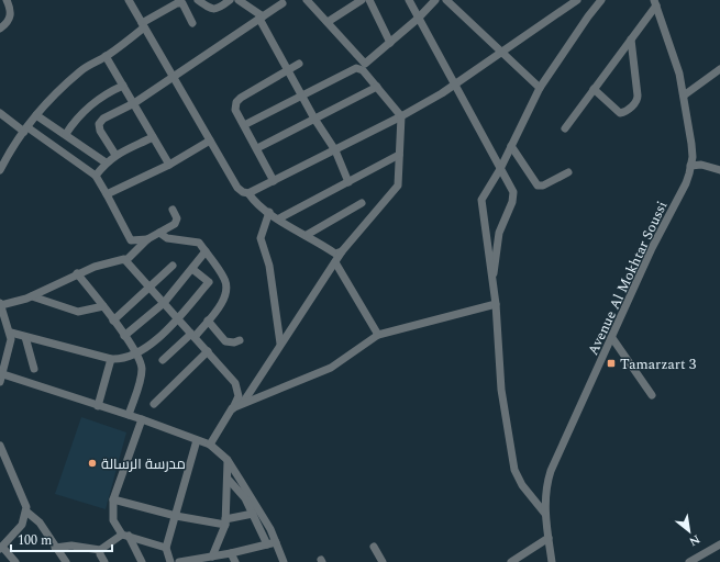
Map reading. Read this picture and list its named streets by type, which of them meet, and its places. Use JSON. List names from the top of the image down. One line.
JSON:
{"streets":{"street":["Avenue Al Mokhtar Soussi"]},"places":{"transit":["Tamarzart 3"],"other":["مدرسة الرسالة"]},"scale_bar":"100 m","north":"bottom right"}
